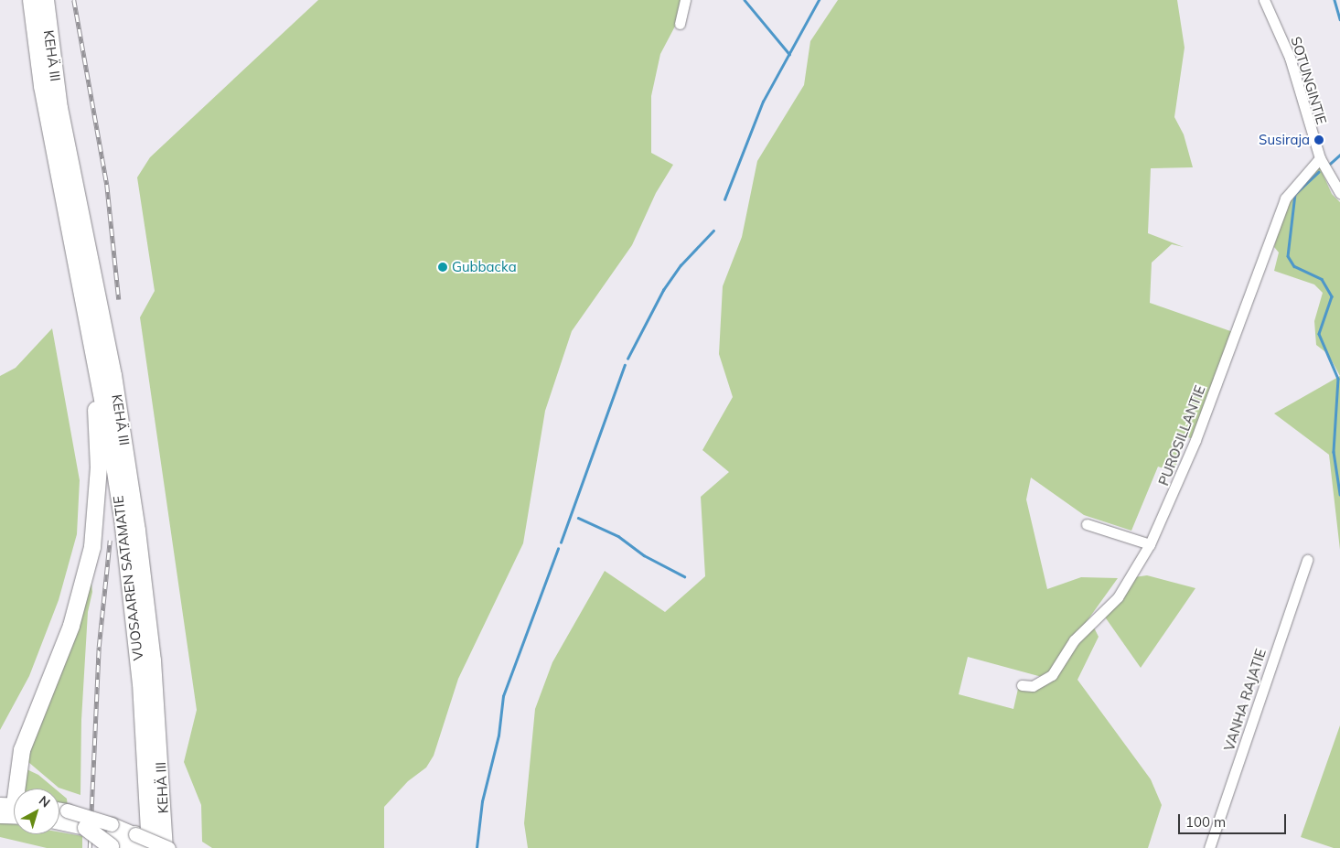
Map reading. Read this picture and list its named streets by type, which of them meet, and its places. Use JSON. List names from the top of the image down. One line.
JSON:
{"streets":{"highway":["KEHÄ III","VUOSAAREN SATAMATIE"],"street":["SOTUNGINTIE","PUROSILLANTIE","VANHA RAJATIE"]},"crossings":[["KEHÄ III","VUOSAAREN SATAMATIE"],["SOTUNGINTIE","PUROSILLANTIE"]],"places":["Susiraja","Gubbacka"],"scale_bar":"100 m","north":"top right"}
